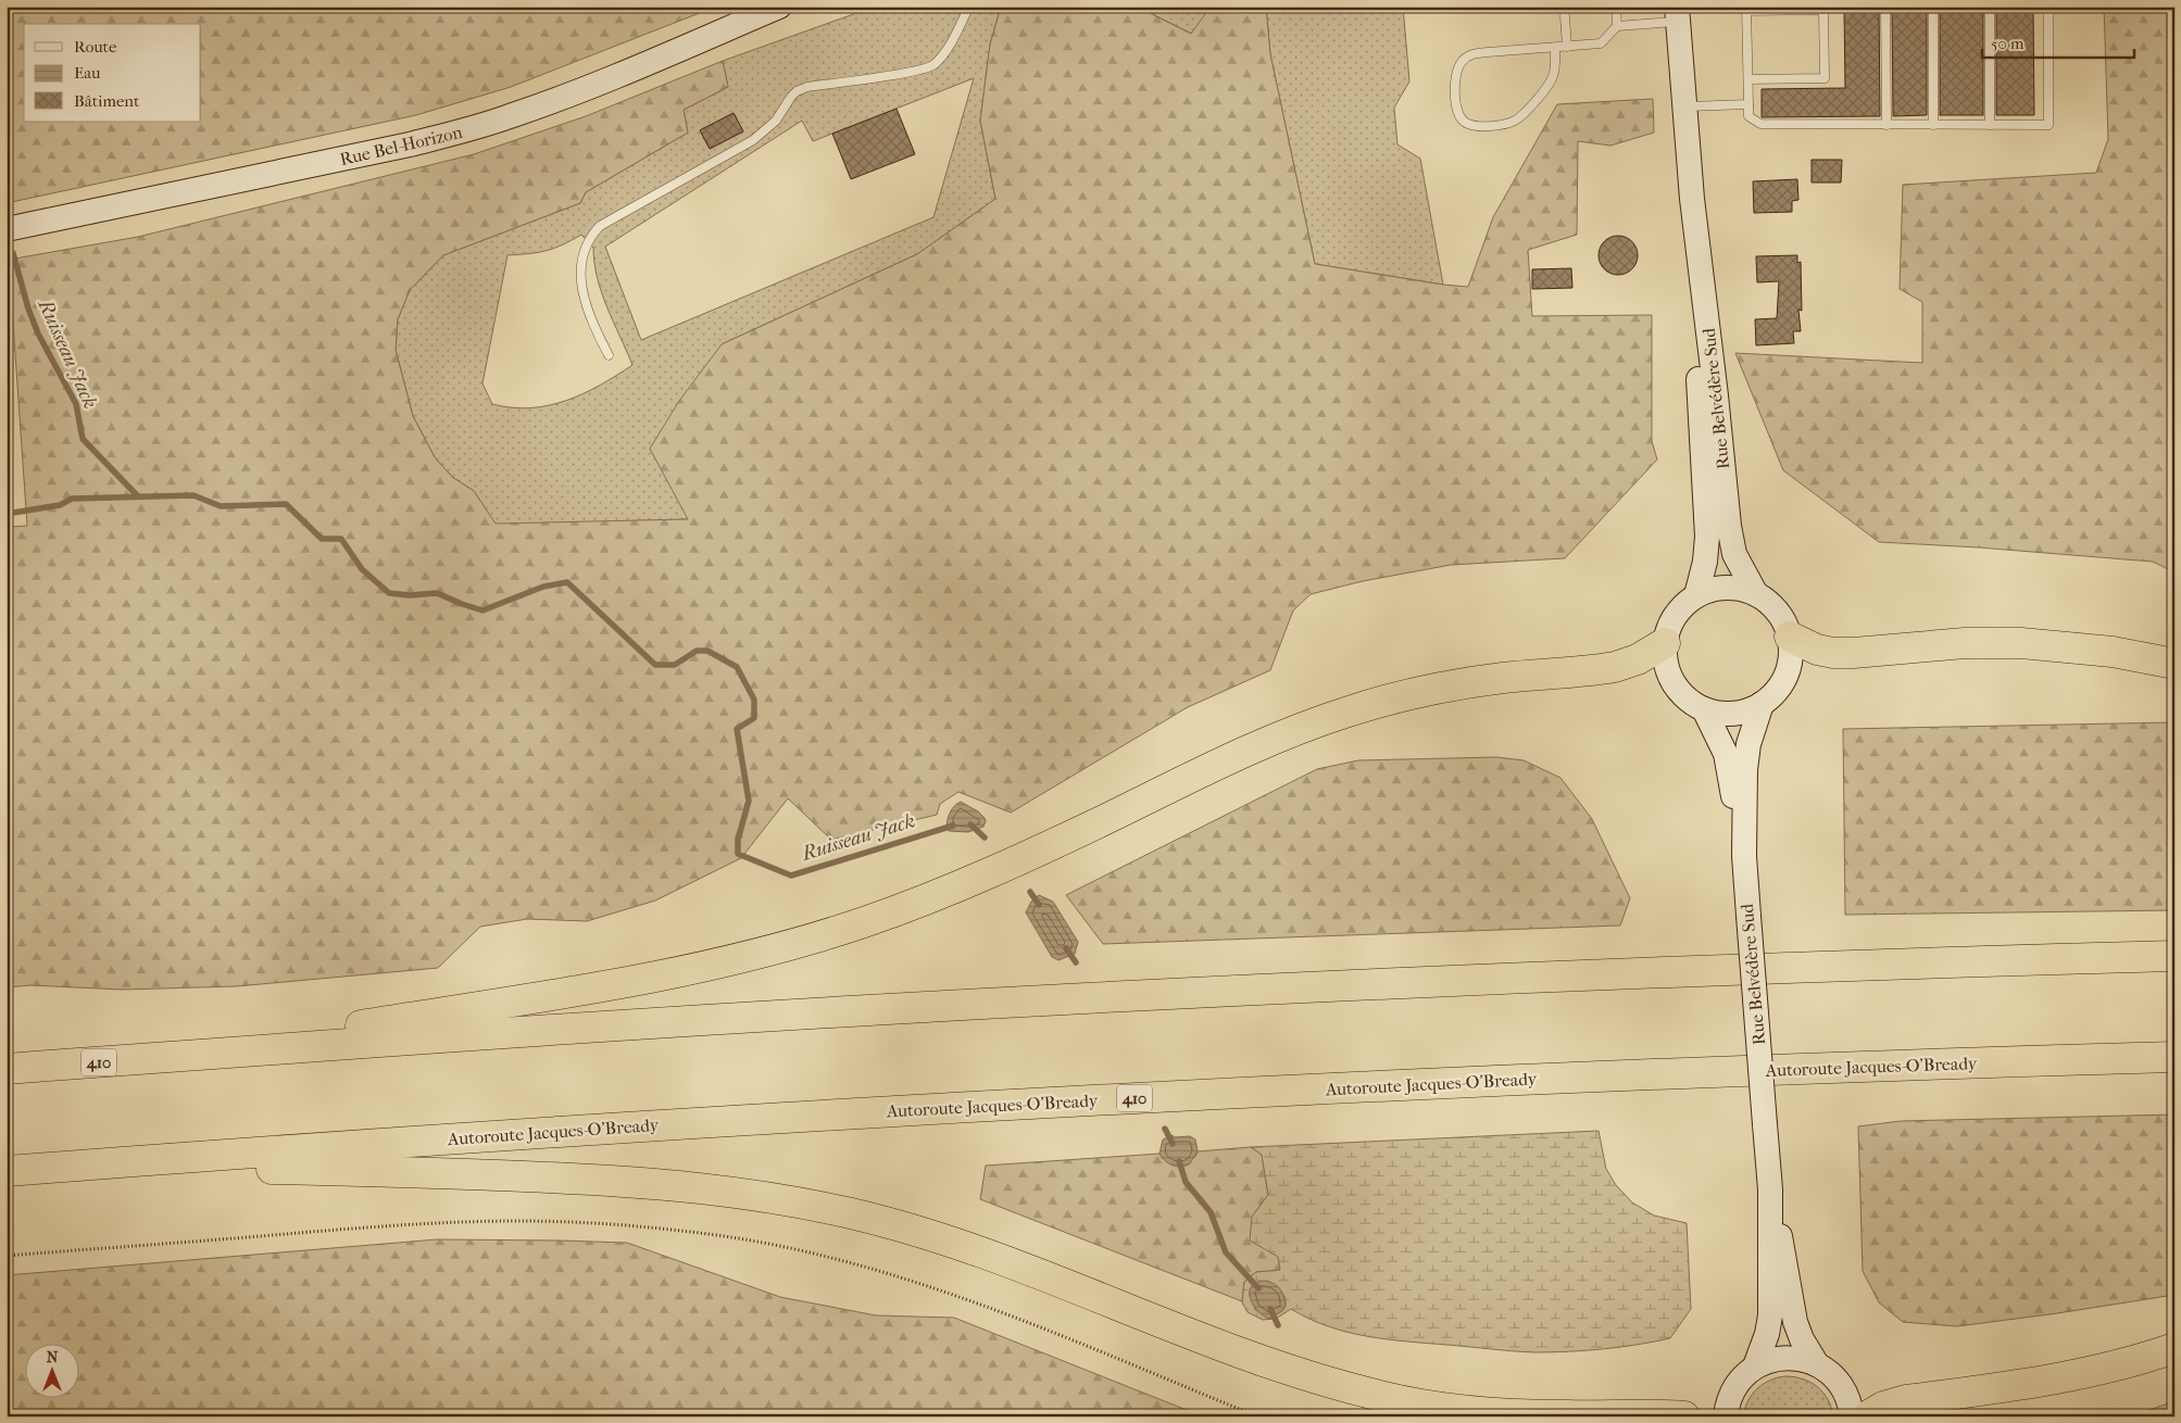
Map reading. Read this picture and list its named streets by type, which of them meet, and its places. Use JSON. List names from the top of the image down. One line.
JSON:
{"streets":{"highway":["410","Autoroute Jacques-O'Bready"],"street":["Rue Bel-Horizon","Rue Belvédère Sud"]},"water":["Ruisseau Jack"],"legend":["Route","Eau","Bâtiment"],"scale_bar":"50 m","north":"top"}
